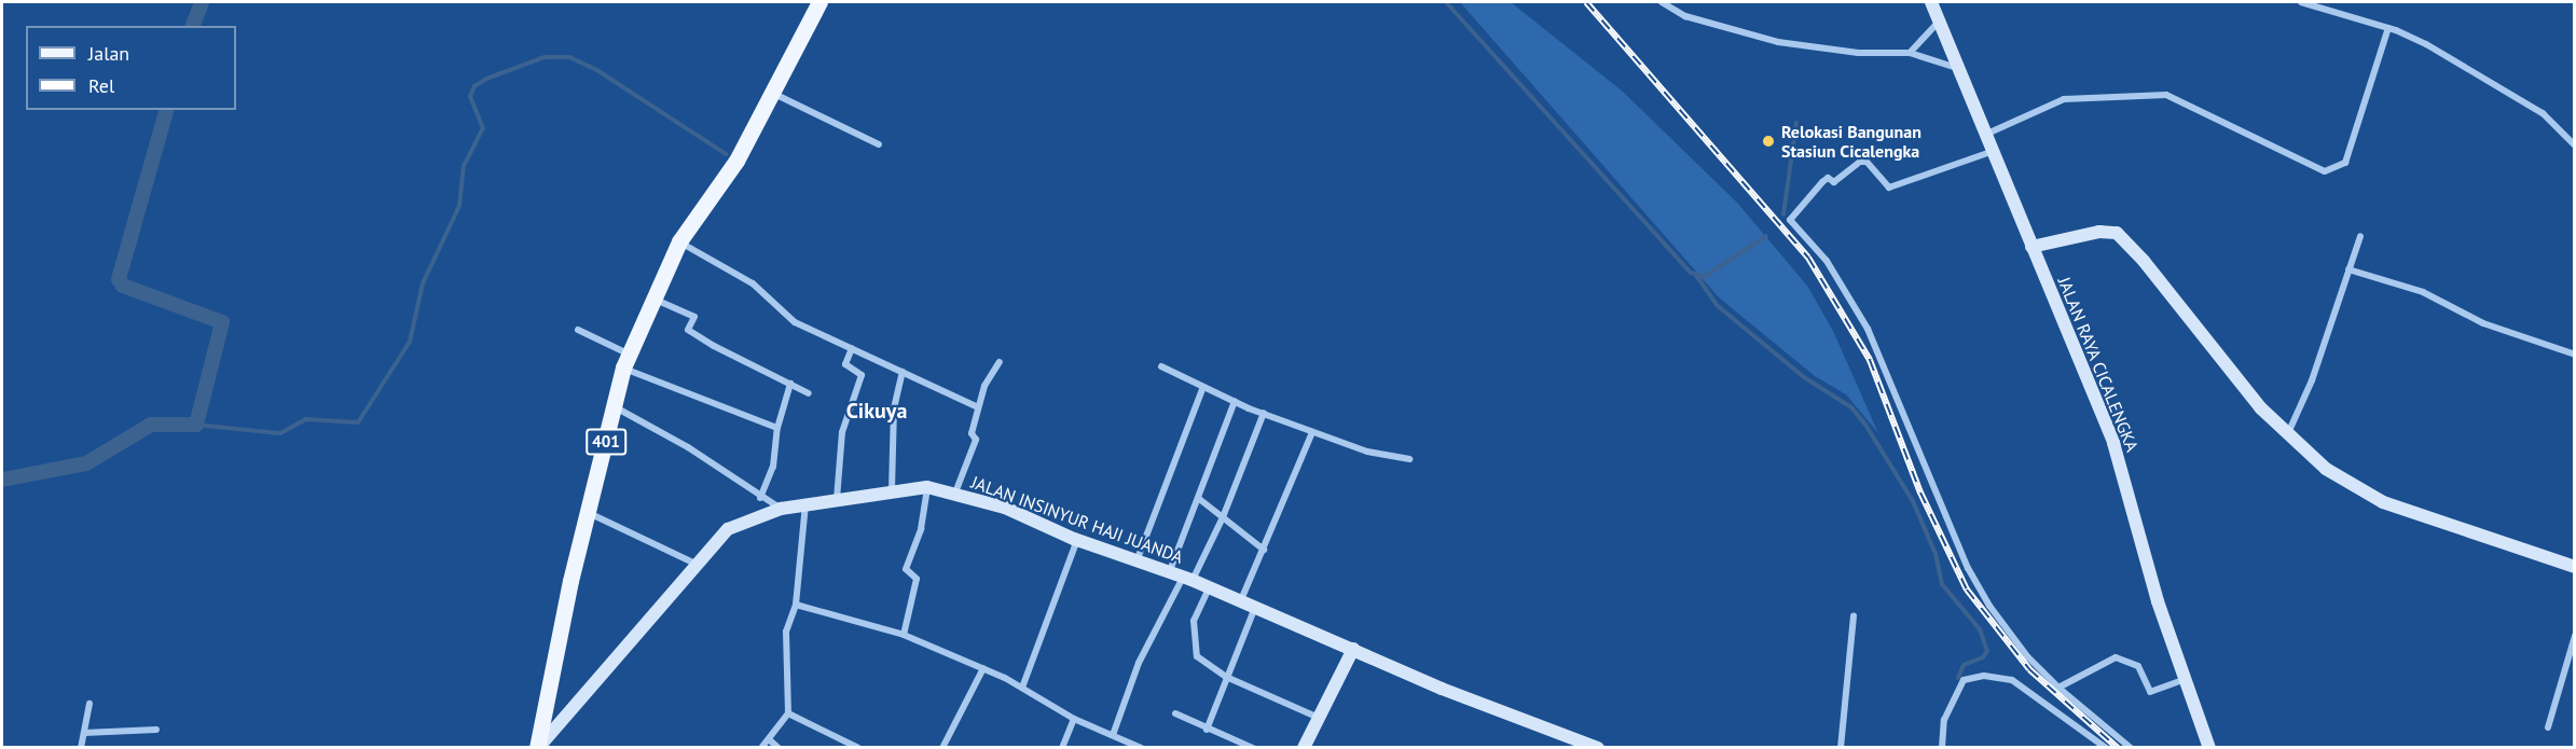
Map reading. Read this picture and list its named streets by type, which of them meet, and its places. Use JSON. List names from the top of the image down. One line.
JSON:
{"streets":{"main road":["JALAN RAYA CICALENGKA","401","JALAN INSINYUR HAJI JUANDA"]},"crossings":[["401","JALAN INSINYUR HAJI JUANDA"]],"districts":["Cikuya"],"places":["Relokasi Bangunan Stasiun Cicalengka"],"legend":["Jalan","Rel"]}
